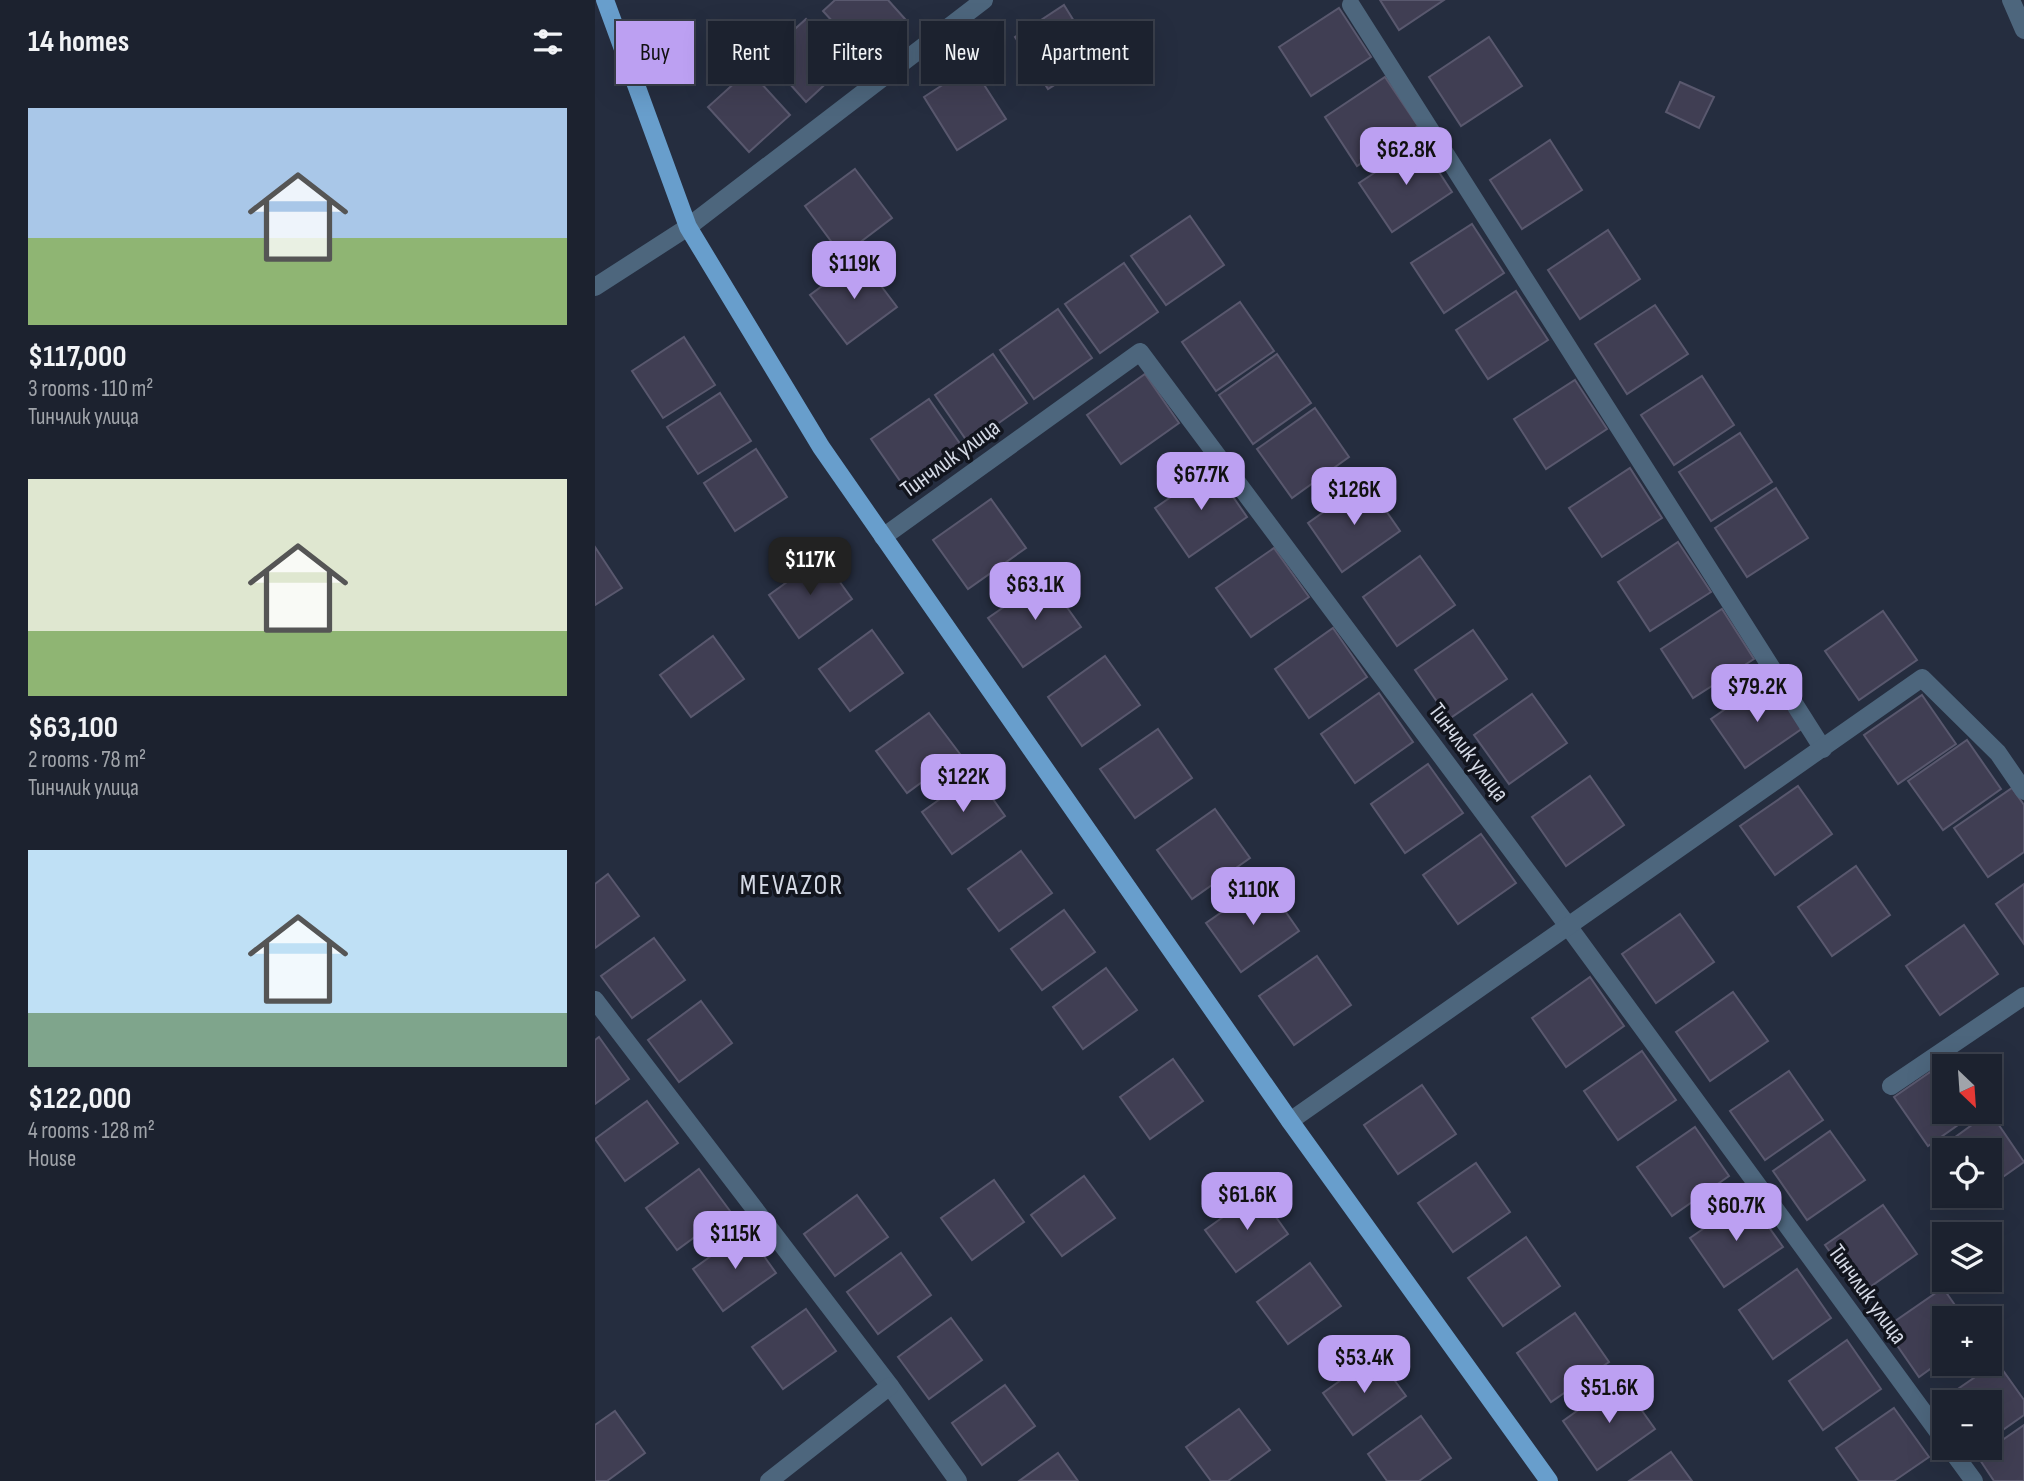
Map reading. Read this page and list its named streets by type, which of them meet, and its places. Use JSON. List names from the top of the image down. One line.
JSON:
{"streets":{"street":["Тинчлик улица"]},"districts":["MEVAZOR"],"north":"bottom right","page":{"heading":"14 homes","chip":["Buy","Rent","Filters","New","Apartment"],"list":[{"name":"$117,000","note":"3 rooms · 110 m² · Тинчлик улица"},{"name":"$63,100","note":"2 rooms · 78 m² · Тинчлик улица"},{"name":"$122,000","note":"4 rooms · 128 m² · House"}],"price":["$62.8K","$119K","$67.7K","$126K","$117K","$63.1K","$79.2K","$122K","$110K","$61.6K","$60.7K","$115K","$53.4K","$51.6K"],"map_buttons":["+","−"]}}
